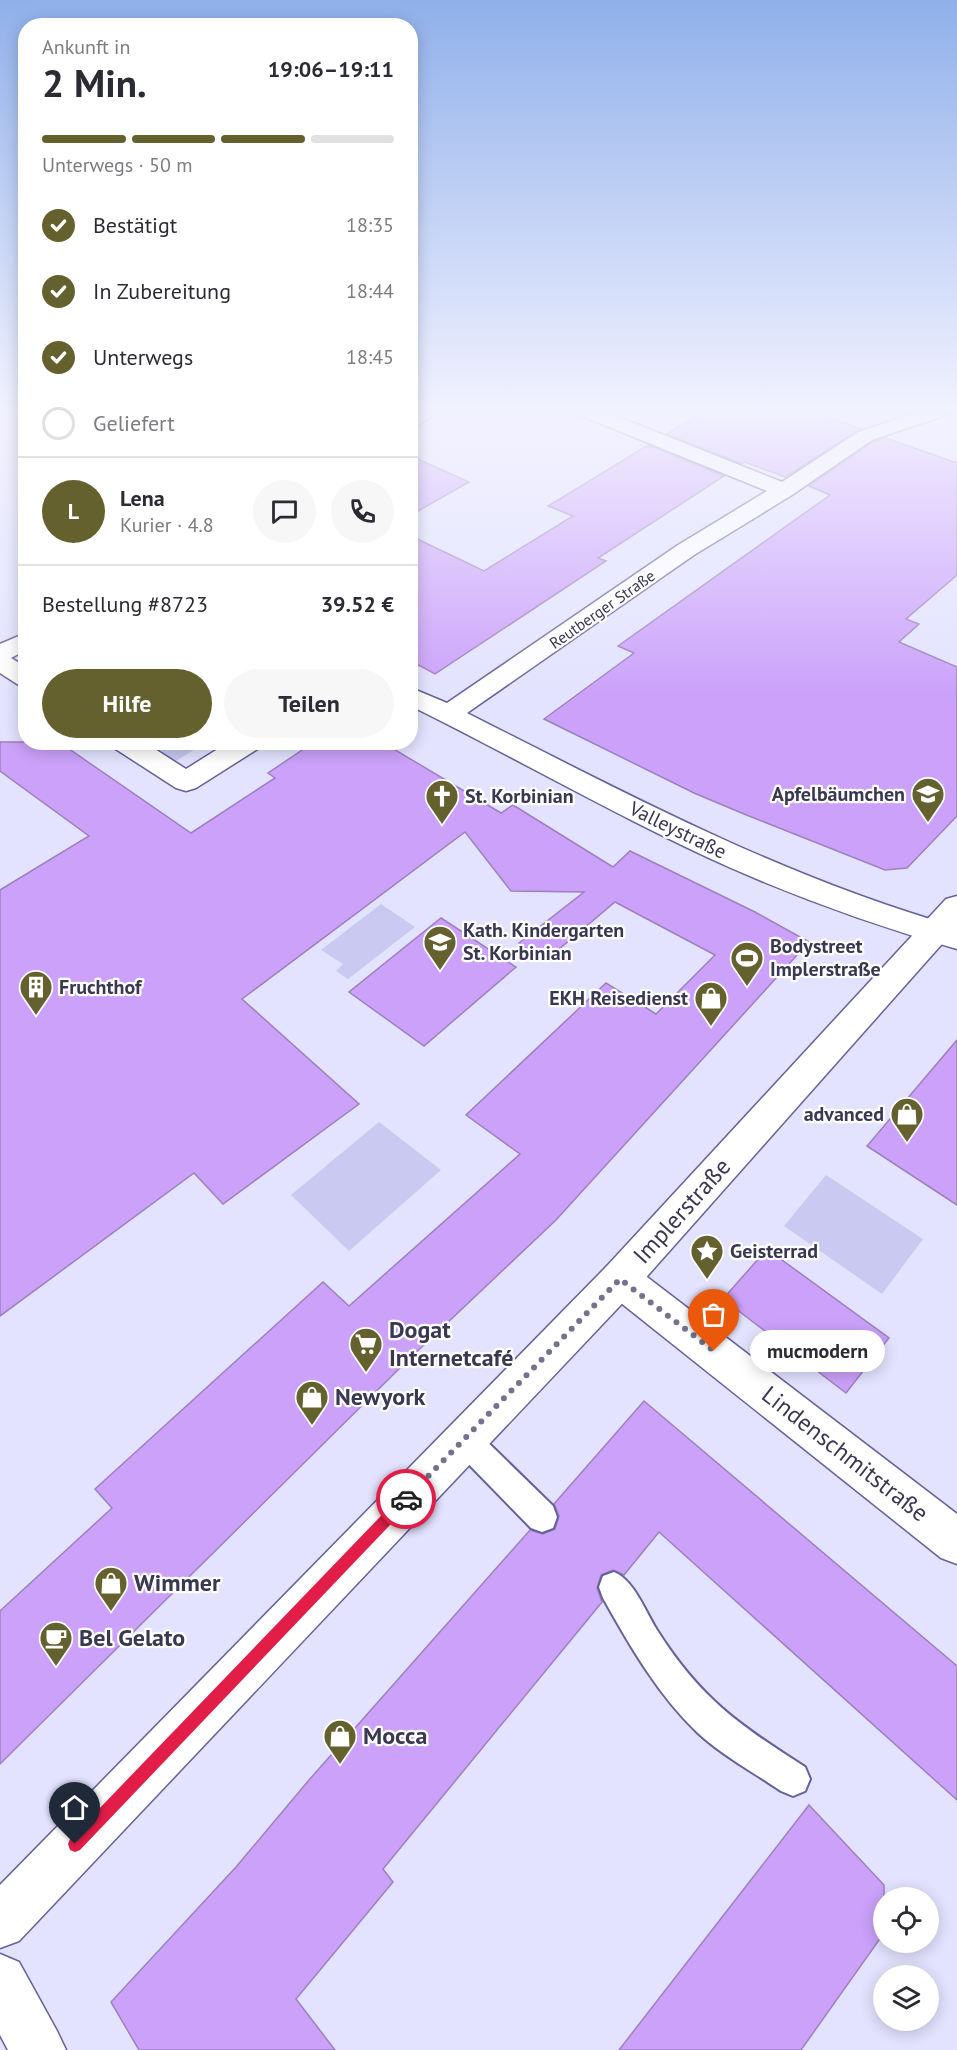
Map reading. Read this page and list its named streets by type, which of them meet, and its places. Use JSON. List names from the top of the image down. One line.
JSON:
{"streets":{"street":["Reutberger Straße","Valleystraße","Implerstraße","Lindenschmitstraße"]},"crossings":[["Reutberger Straße","Valleystraße"],["Valleystraße","Implerstraße"],["Implerstraße","Lindenschmitstraße"]],"places":{"school or university":["Apfelbäumchen","Kath. Kindergarten St. Korbinian"],"church":["St. Korbinian"],"sports":["Bodystreet Implerstraße"],"building":["Fruchthof"],"shop":["EKH Reisedienst","advanced","Newyork","Wimmer","Mocca"],"place":["Geisterrad"],"other":["mucmodern"],"supermarket":["Dogat Internetcafé"],"cafe":["Bel Gelato"]},"page":{"heading":["2 Min.","Ankunft in","19:06–19:11"],"panel":["Lena","Kurier · 4.8","Bestellung #8723","39.52 €"],"bar":"Unterwegs · 50 m","list":[["Bestätigt","18:35"],["In Zubereitung","18:44"],["Unterwegs","18:45"],"Geliefert"],"round":"L","buttons":["Hilfe","Teilen"],"bubble":"mucmodern"}}
